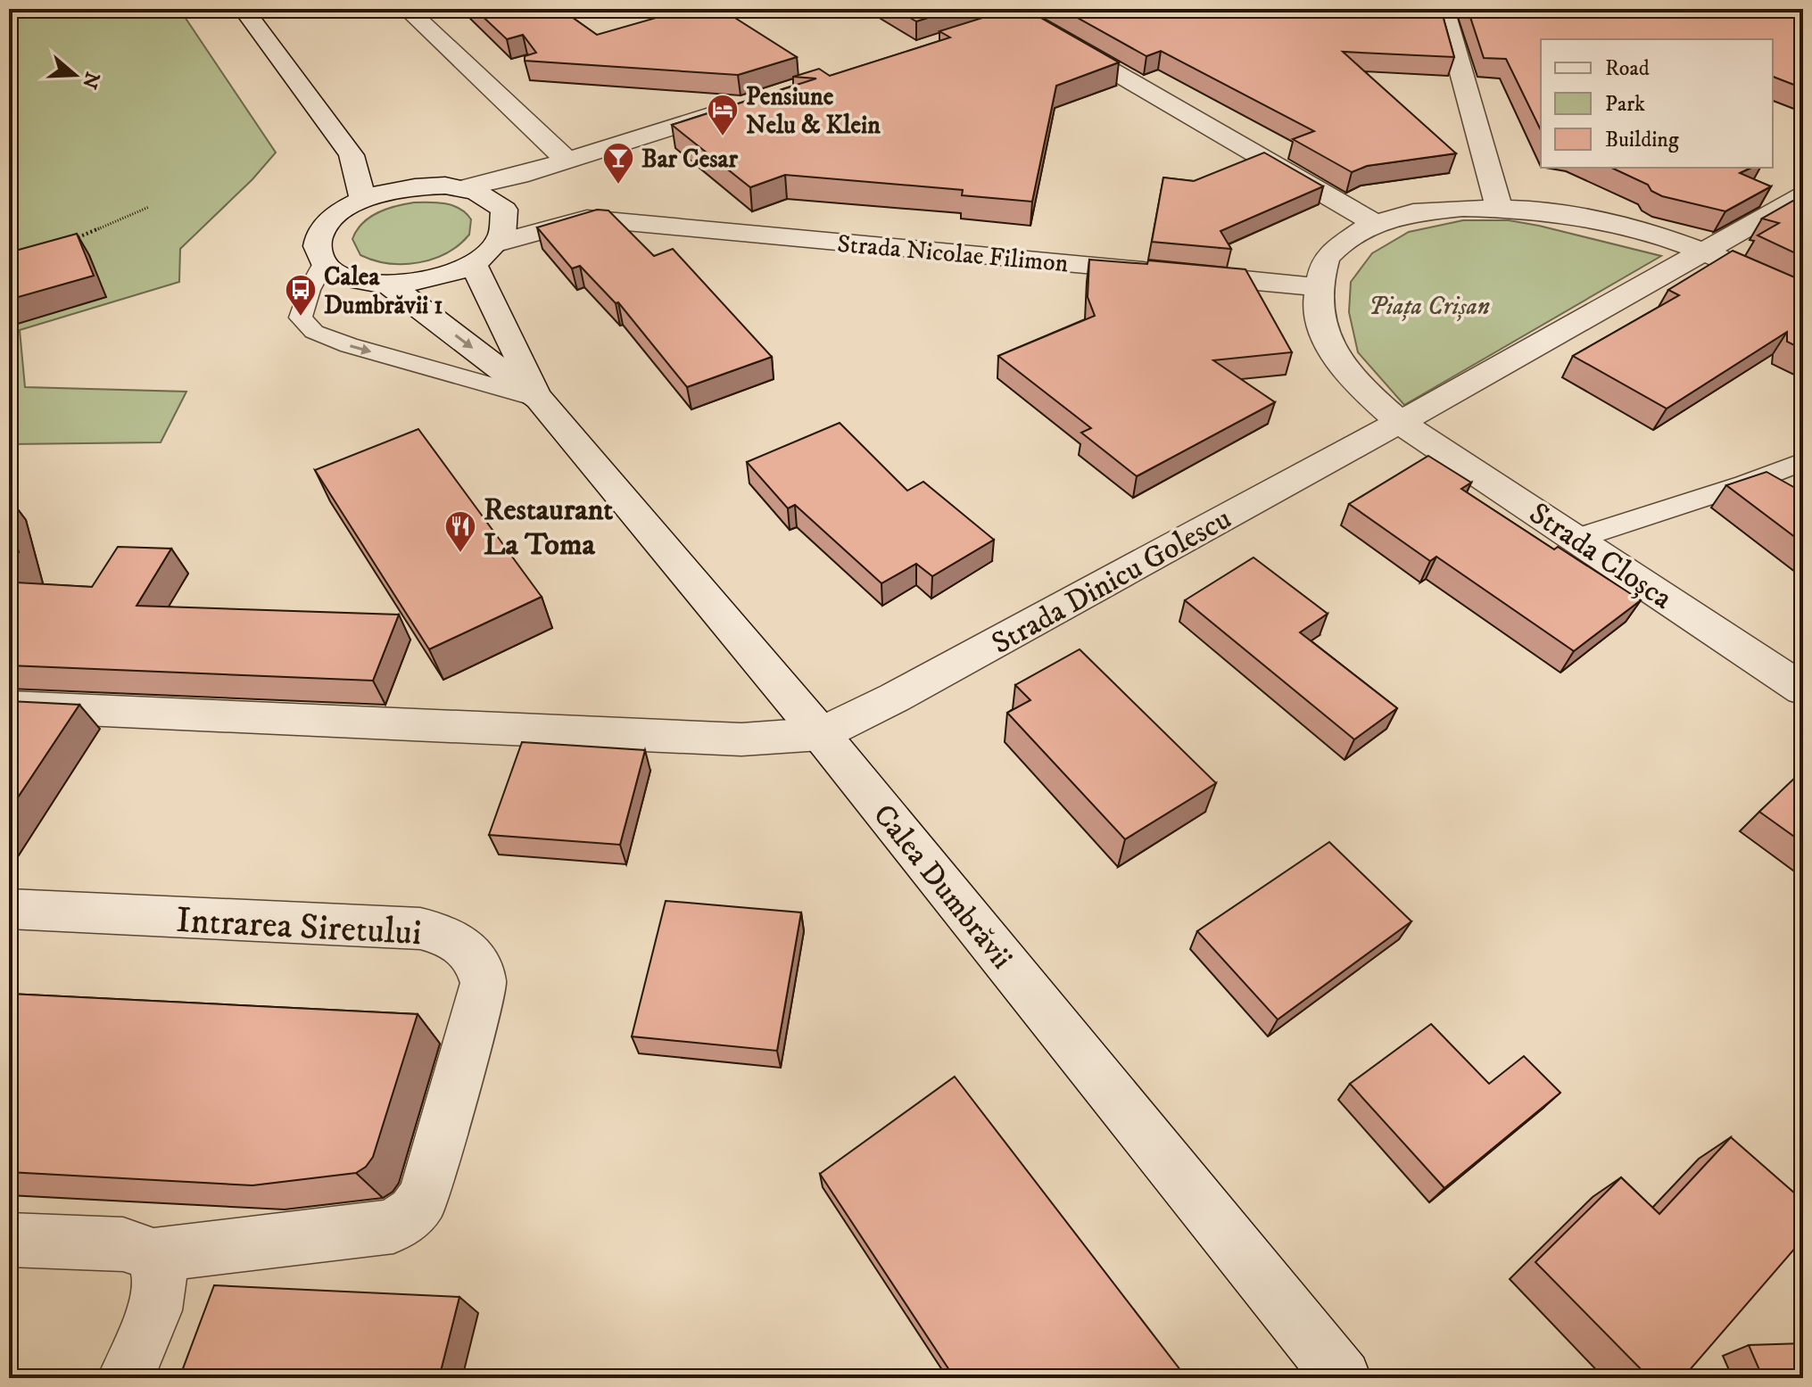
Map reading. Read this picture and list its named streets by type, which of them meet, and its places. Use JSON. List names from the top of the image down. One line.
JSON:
{"streets":{"street":["Strada Nicolae Filimon","Strada Cloșca","Strada Dinicu Golescu","Calea Dumbrăvii","Intrarea Siretului"]},"crossings":[["Strada Cloșca","Strada Dinicu Golescu"],["Strada Dinicu Golescu","Calea Dumbrăvii"]],"parks":["Piața Crișan"],"places":{"hotel":["Pensiune Nelu & Klein"],"bar":["Bar Cesar"],"bus stop":["Calea Dumbrăvii 1"],"restaurant":["Restaurant La Toma"]},"legend":["Road","Park","Building"],"north":"right"}
